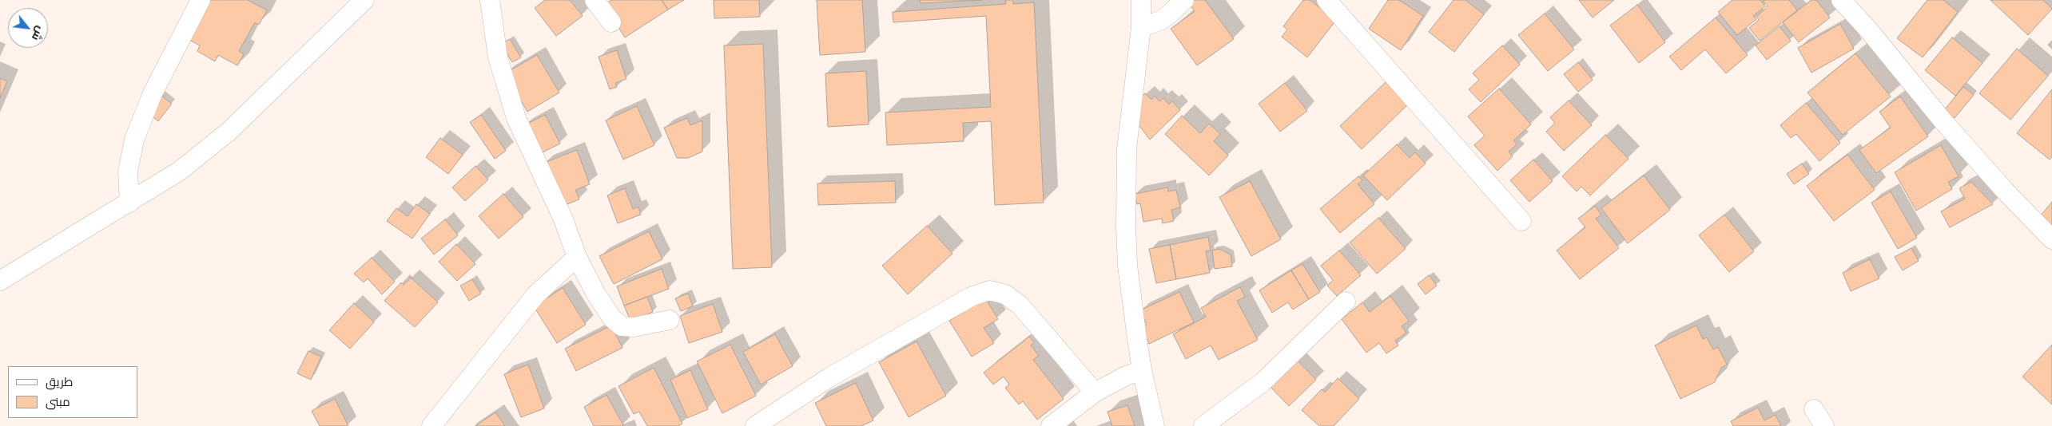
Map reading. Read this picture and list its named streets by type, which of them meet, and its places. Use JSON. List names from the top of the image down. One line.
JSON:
{"legend":["طريق","مبنى"],"north":"bottom right"}
